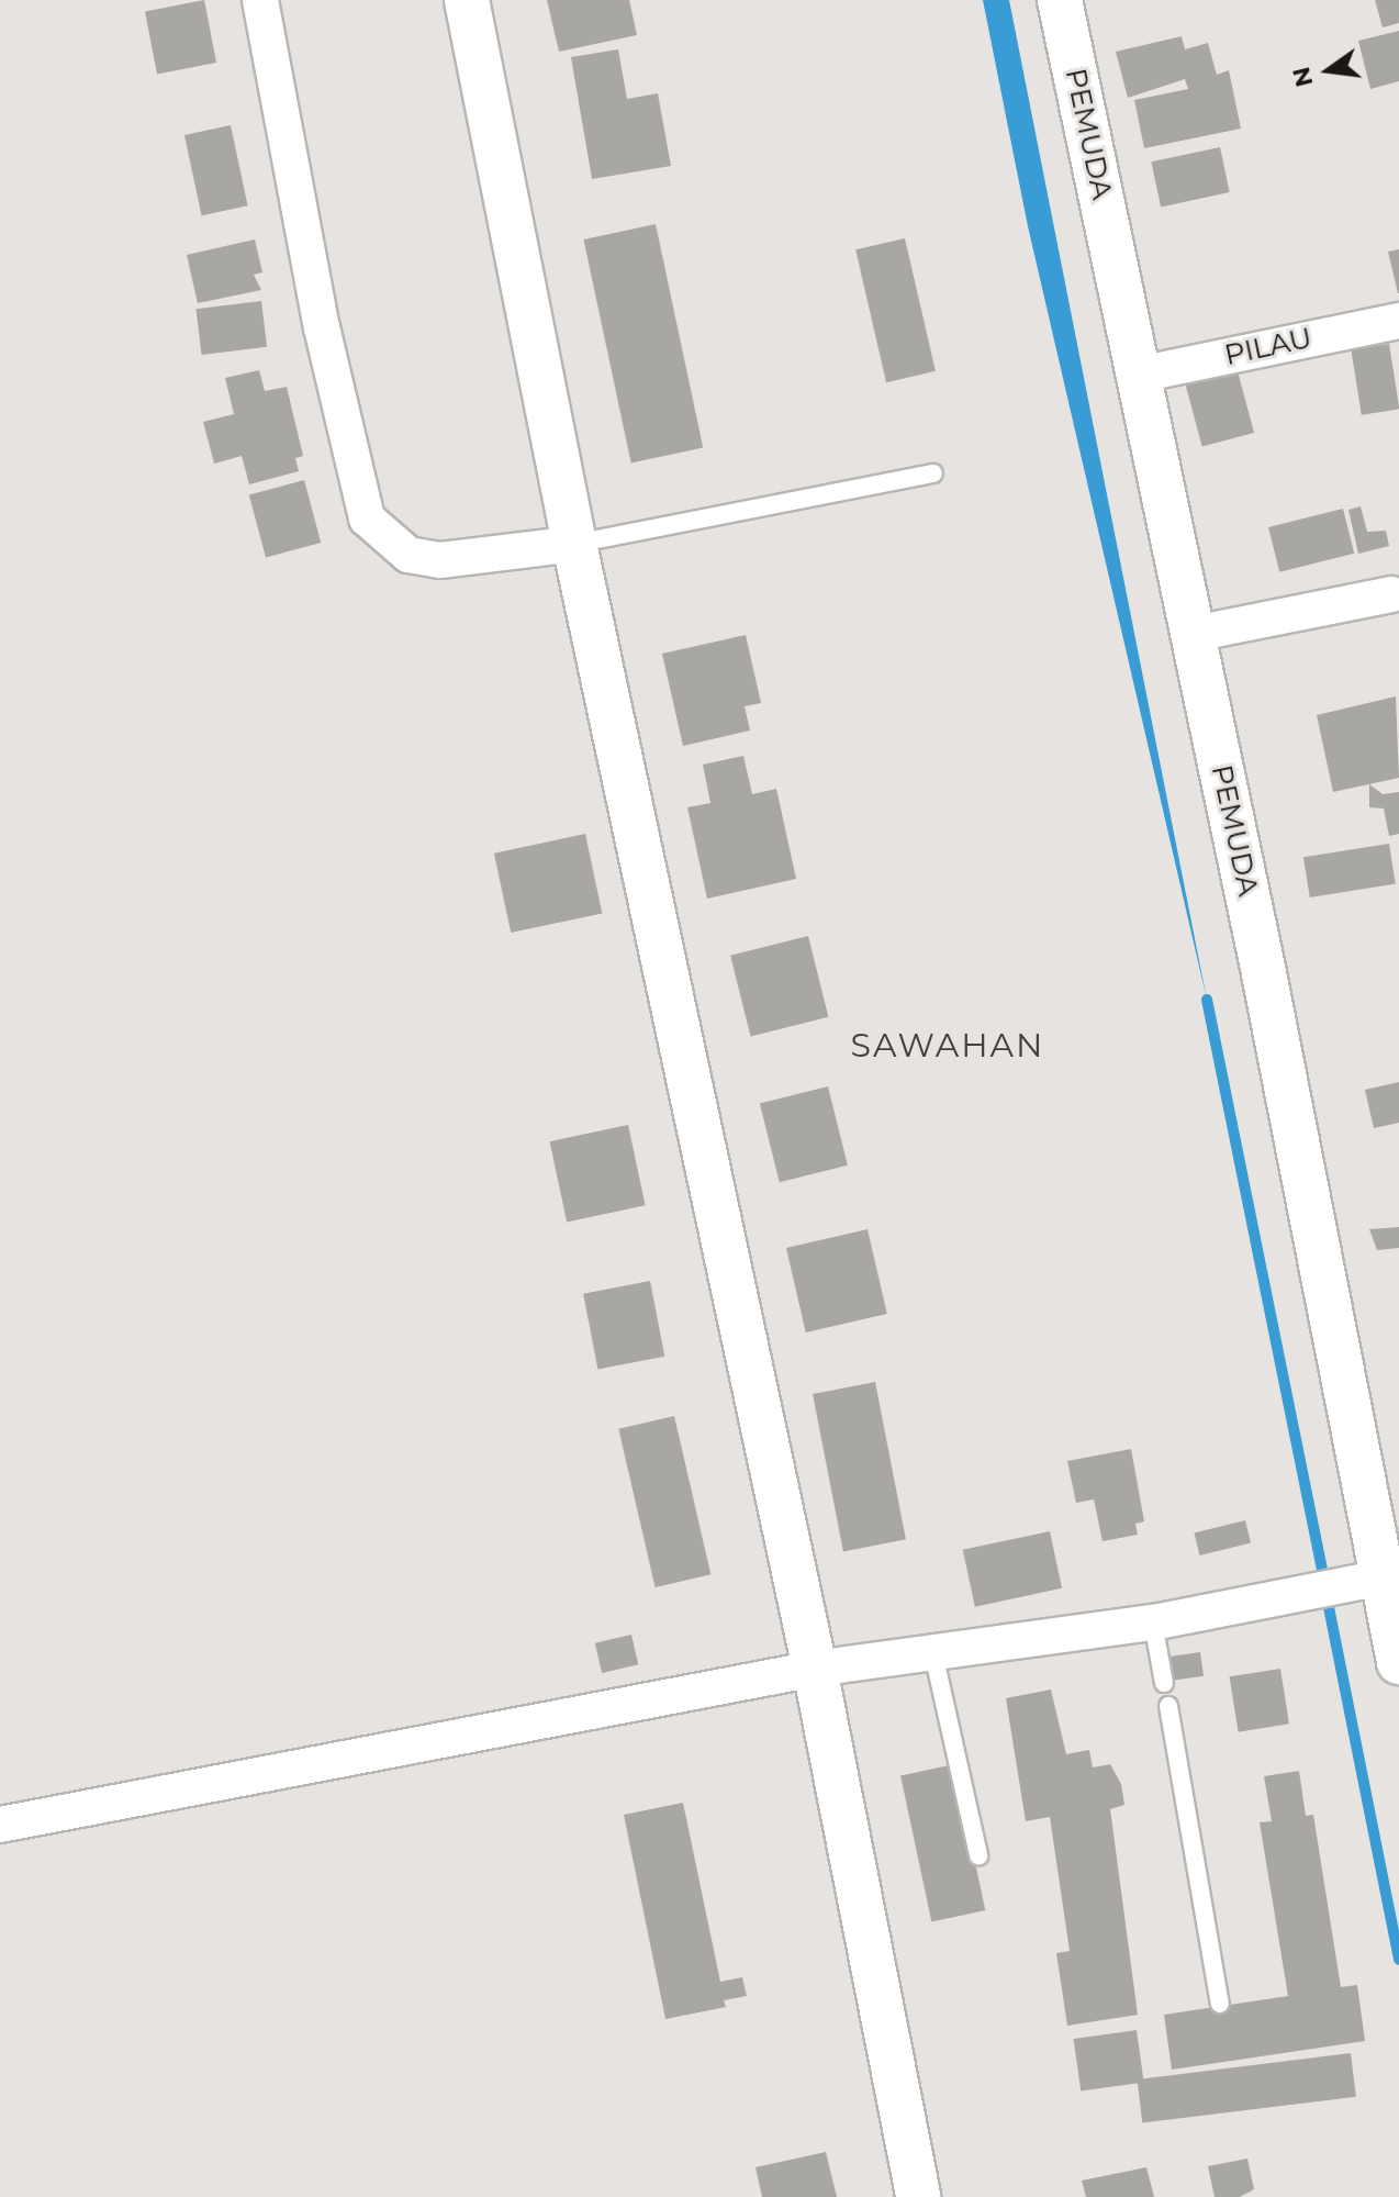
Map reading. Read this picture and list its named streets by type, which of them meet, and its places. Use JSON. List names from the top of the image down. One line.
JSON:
{"streets":{"street":["PEMUDA","PILAU"]},"crossings":[["PEMUDA","PILAU"]],"districts":["SAWAHAN"],"north":"left"}
